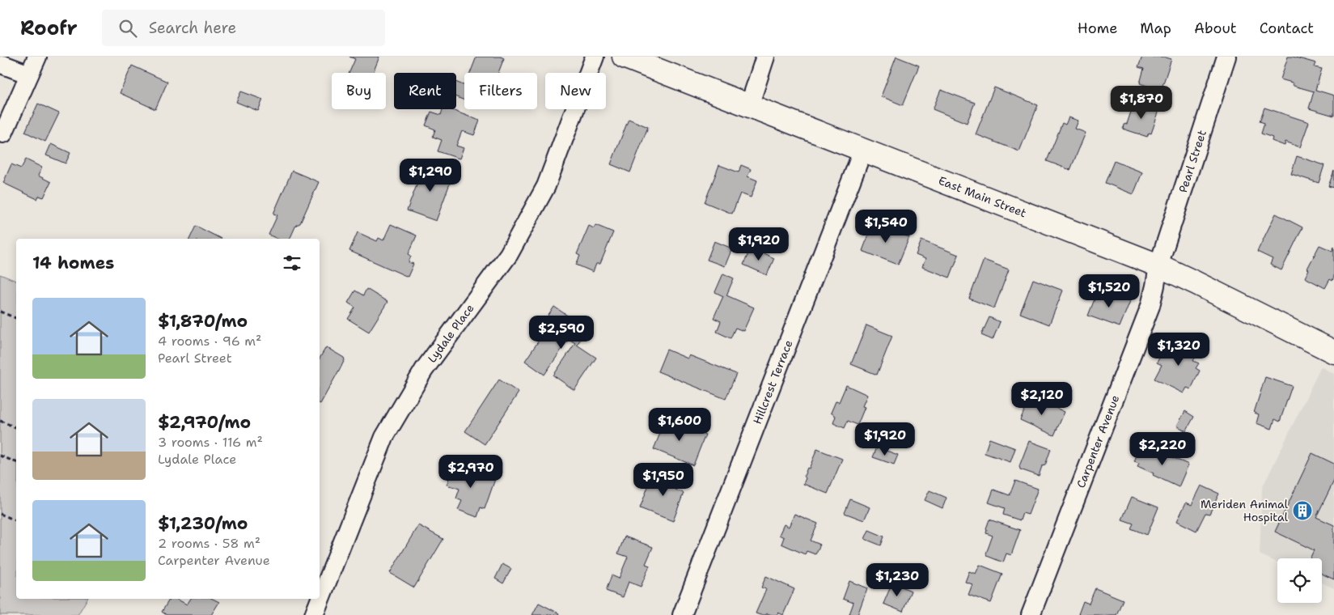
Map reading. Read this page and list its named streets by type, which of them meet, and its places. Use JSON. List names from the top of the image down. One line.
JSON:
{"streets":{"main road":["East Main Street"],"street":["Pearl Street","Lydale Place","Hillcrest Terrace","Carpenter Avenue"]},"crossings":[["Pearl Street","East Main Street"],["Pearl Street","Carpenter Avenue"],["East Main Street","Hillcrest Terrace"],["East Main Street","Carpenter Avenue"]],"places":{"building":["Meriden Animal Hospital"]},"page":{"header":"Roofr","search":"Search here","nav":["Home","Map","About","Contact"],"chip":["Buy","Rent","Filters","New"],"price":["$1,870","$1,290","$1,540","$1,920","$1,520","$2,590","$1,320","$2,120","$1,600","$1,920","$2,220","$2,970","$1,950","$1,230"],"heading":"14 homes","list":[{"name":"$1,870/mo","note":"4 rooms · 96 m² · Pearl Street"},{"name":"$2,970/mo","note":"3 rooms · 116 m² · Lydale Place"},{"name":"$1,230/mo","note":"2 rooms · 58 m² · Carpenter Avenue"}]}}
